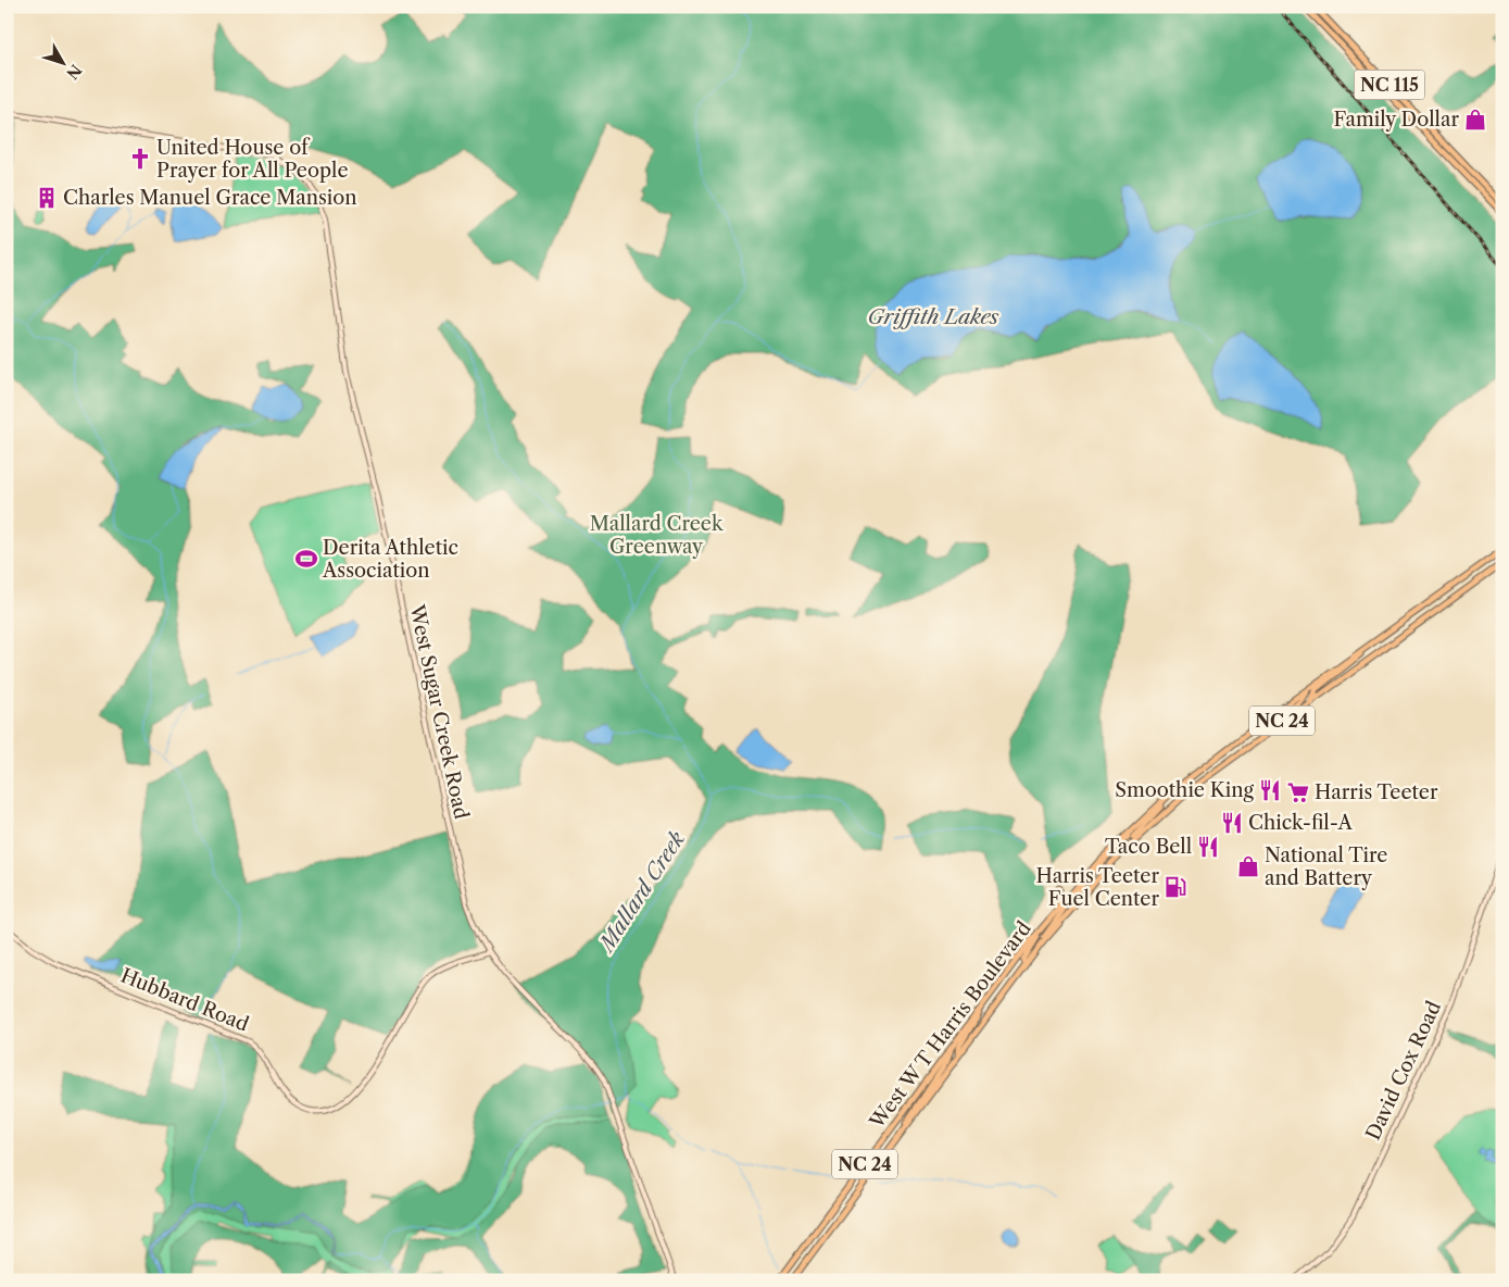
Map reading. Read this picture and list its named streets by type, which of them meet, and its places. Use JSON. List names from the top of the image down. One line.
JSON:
{"streets":{"main road":["NC 115","West Sugar Creek Road","NC 24","Hubbard Road","West W T Harris Boulevard","David Cox Road"]},"crossings":[["West Sugar Creek Road","Hubbard Road"]],"water":["Griffith Lakes","Mallard Creek"],"parks":["Mallard Creek Greenway"],"places":{"shop":["Family Dollar","National Tire and Battery"],"church":["United House of Prayer for All People"],"building":["Charles Manuel Grace Mansion"],"sports":["Derita Athletic Association"],"restaurant":["Smoothie King","Chick-fil-A","Taco Bell"],"supermarket":["Harris Teeter"],"fuel station":["Harris Teeter Fuel Center"]},"north":"bottom right"}
